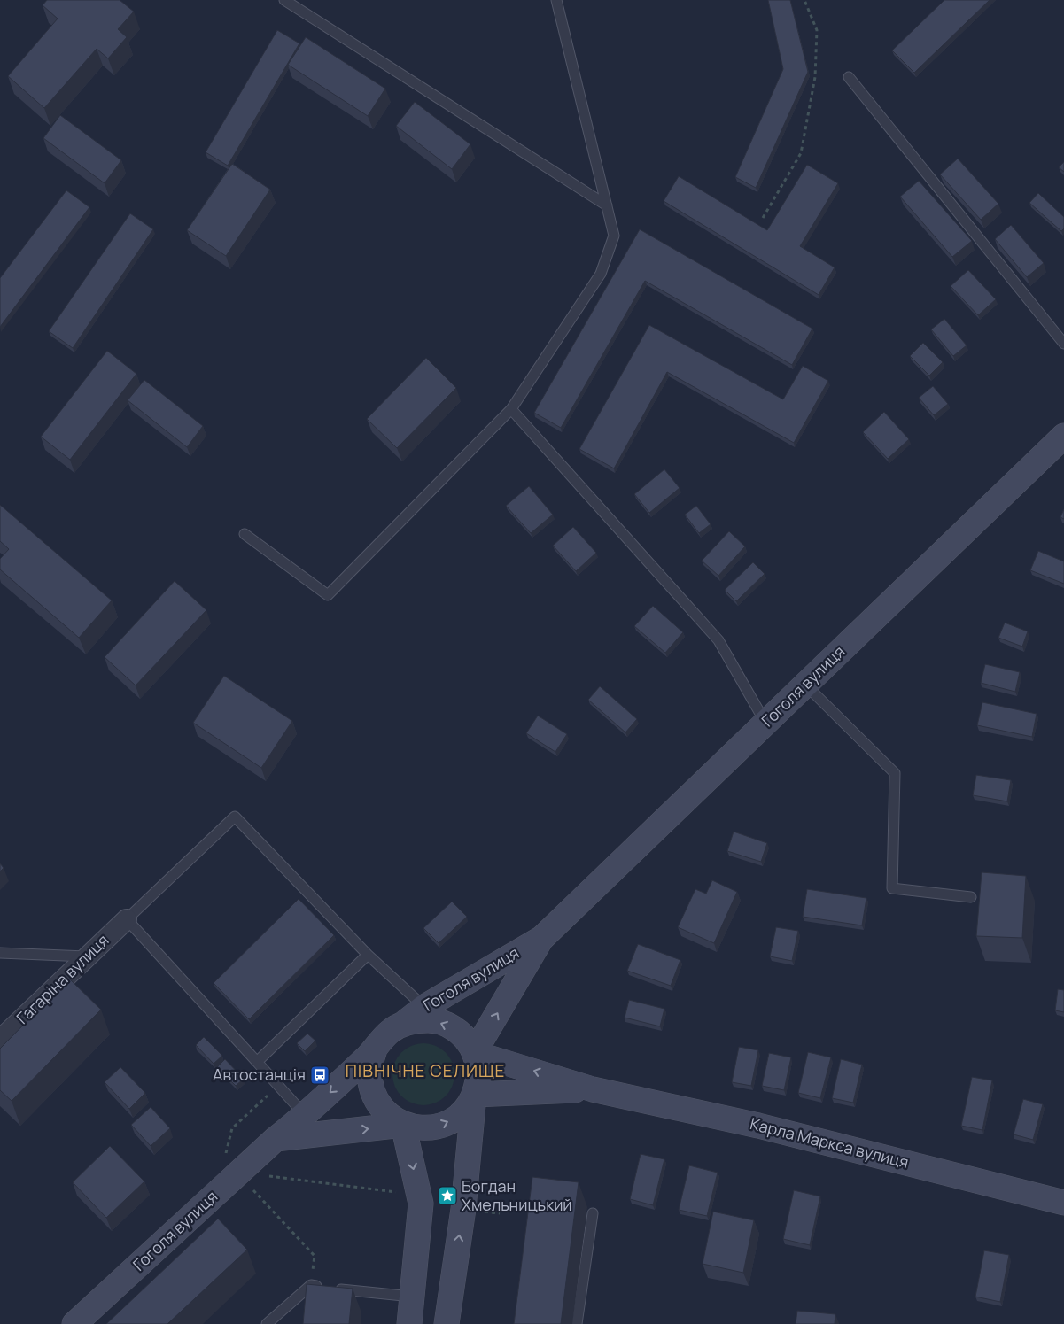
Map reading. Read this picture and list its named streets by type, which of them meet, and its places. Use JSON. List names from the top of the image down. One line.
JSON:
{"streets":{"main road":["Гоголя вулиця","Карла Маркса вулиця"],"street":["Гагаріна вулиця"]},"crossings":[["Гоголя вулиця","Карла Маркса вулиця"]],"districts":["ПІВНІЧНЕ СЕЛИЩЕ"],"places":{"bus stop":["Автостанція"],"place":["Богдан Хмельницький"]}}
